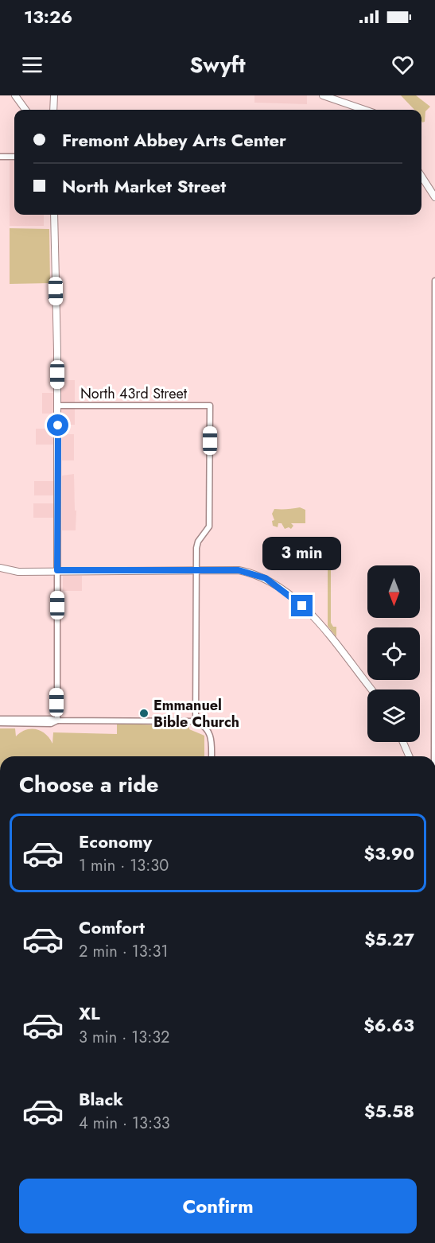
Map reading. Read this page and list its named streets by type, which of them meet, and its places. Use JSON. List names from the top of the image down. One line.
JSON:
{"streets":{"street":["North 43rd Street"]},"places":["Emmanuel Bible Church"],"north":"bottom","page":{"status":"13:26","header":"Swyft","banner":["Fremont Abbey Arts Center","North Market Street"],"bubble":"3 min","heading":"Choose a ride","list":[{"name":"Economy","note":"1 min · 13:30","value":"$3.90"},{"name":"Comfort","note":"2 min · 13:31","value":"$5.27"},{"name":"XL","note":"3 min · 13:32","value":"$6.63"},{"name":"Black","note":"4 min · 13:33","value":"$5.58"}],"buttons":"Confirm"}}
